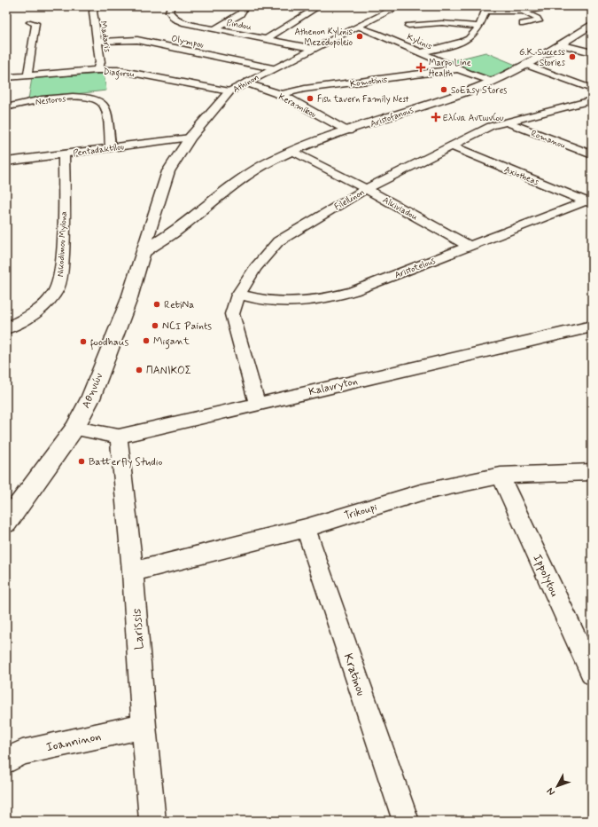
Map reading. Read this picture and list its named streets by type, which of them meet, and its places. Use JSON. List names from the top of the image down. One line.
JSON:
{"streets":{"street":["Pindou","Madaris","Olympou","Kylinis","Diagorou","Komotinis","Athinon","Nestoros","Keramikou","Aristofanous","Romanou","Pentadaktilou","Axiotheas","Filellinon","Alkiviadou","Nikodimou Mylona","Aristotelous","Kalavryton","Αθηνών","Trikoupi","Ippolytou","Larissis","Kratinou","Ioanninon"]},"crossings":[["Pindou","Athinon"],["Madaris","Olympou"],["Madaris","Diagorou"],["Olympou","Athinon"],["Kylinis","Komotinis"],["Kylinis","Athinon"],["Kylinis","Aristofanous"],["Diagorou","Athinon"],["Komotinis","Keramikou"],["Athinon","Keramikou"],["Athinon","Aristofanous"],["Athinon","Pentadaktilou"],["Athinon","Αθηνών"],["Nestoros","Pentadaktilou"],["Keramikou","Aristofanous"],["Aristofanous","Alkiviadou"],["Aristofanous","Αθηνών"],["Romanou","Filellinon"],["Pentadaktilou","Nikodimou Mylona"],["Axiotheas","Filellinon"],["Axiotheas","Aristotelous"],["Filellinon","Alkiviadou"],["Filellinon","Aristotelous"],["Filellinon","Kalavryton"],["Alkiviadou","Aristotelous"],["Kalavryton","Αθηνών"],["Kalavryton","Larissis"],["Trikoupi","Ippolytou"],["Trikoupi","Larissis"],["Trikoupi","Kratinou"],["Larissis","Ioanninon"]],"places":{"other":["Athenon Kylinis Mezedopoleio","G.K. Success Stories","SoEasy Stores","Fish tavern Family Nest","RetiNa","NCI Paints","Migant","foodhaus","ΠΑΝΙΚΟΣ","Batterfly Studio"],"health":["Marpo Line Health","Ελίνα Αντωνίου"]},"north":"bottom left"}
